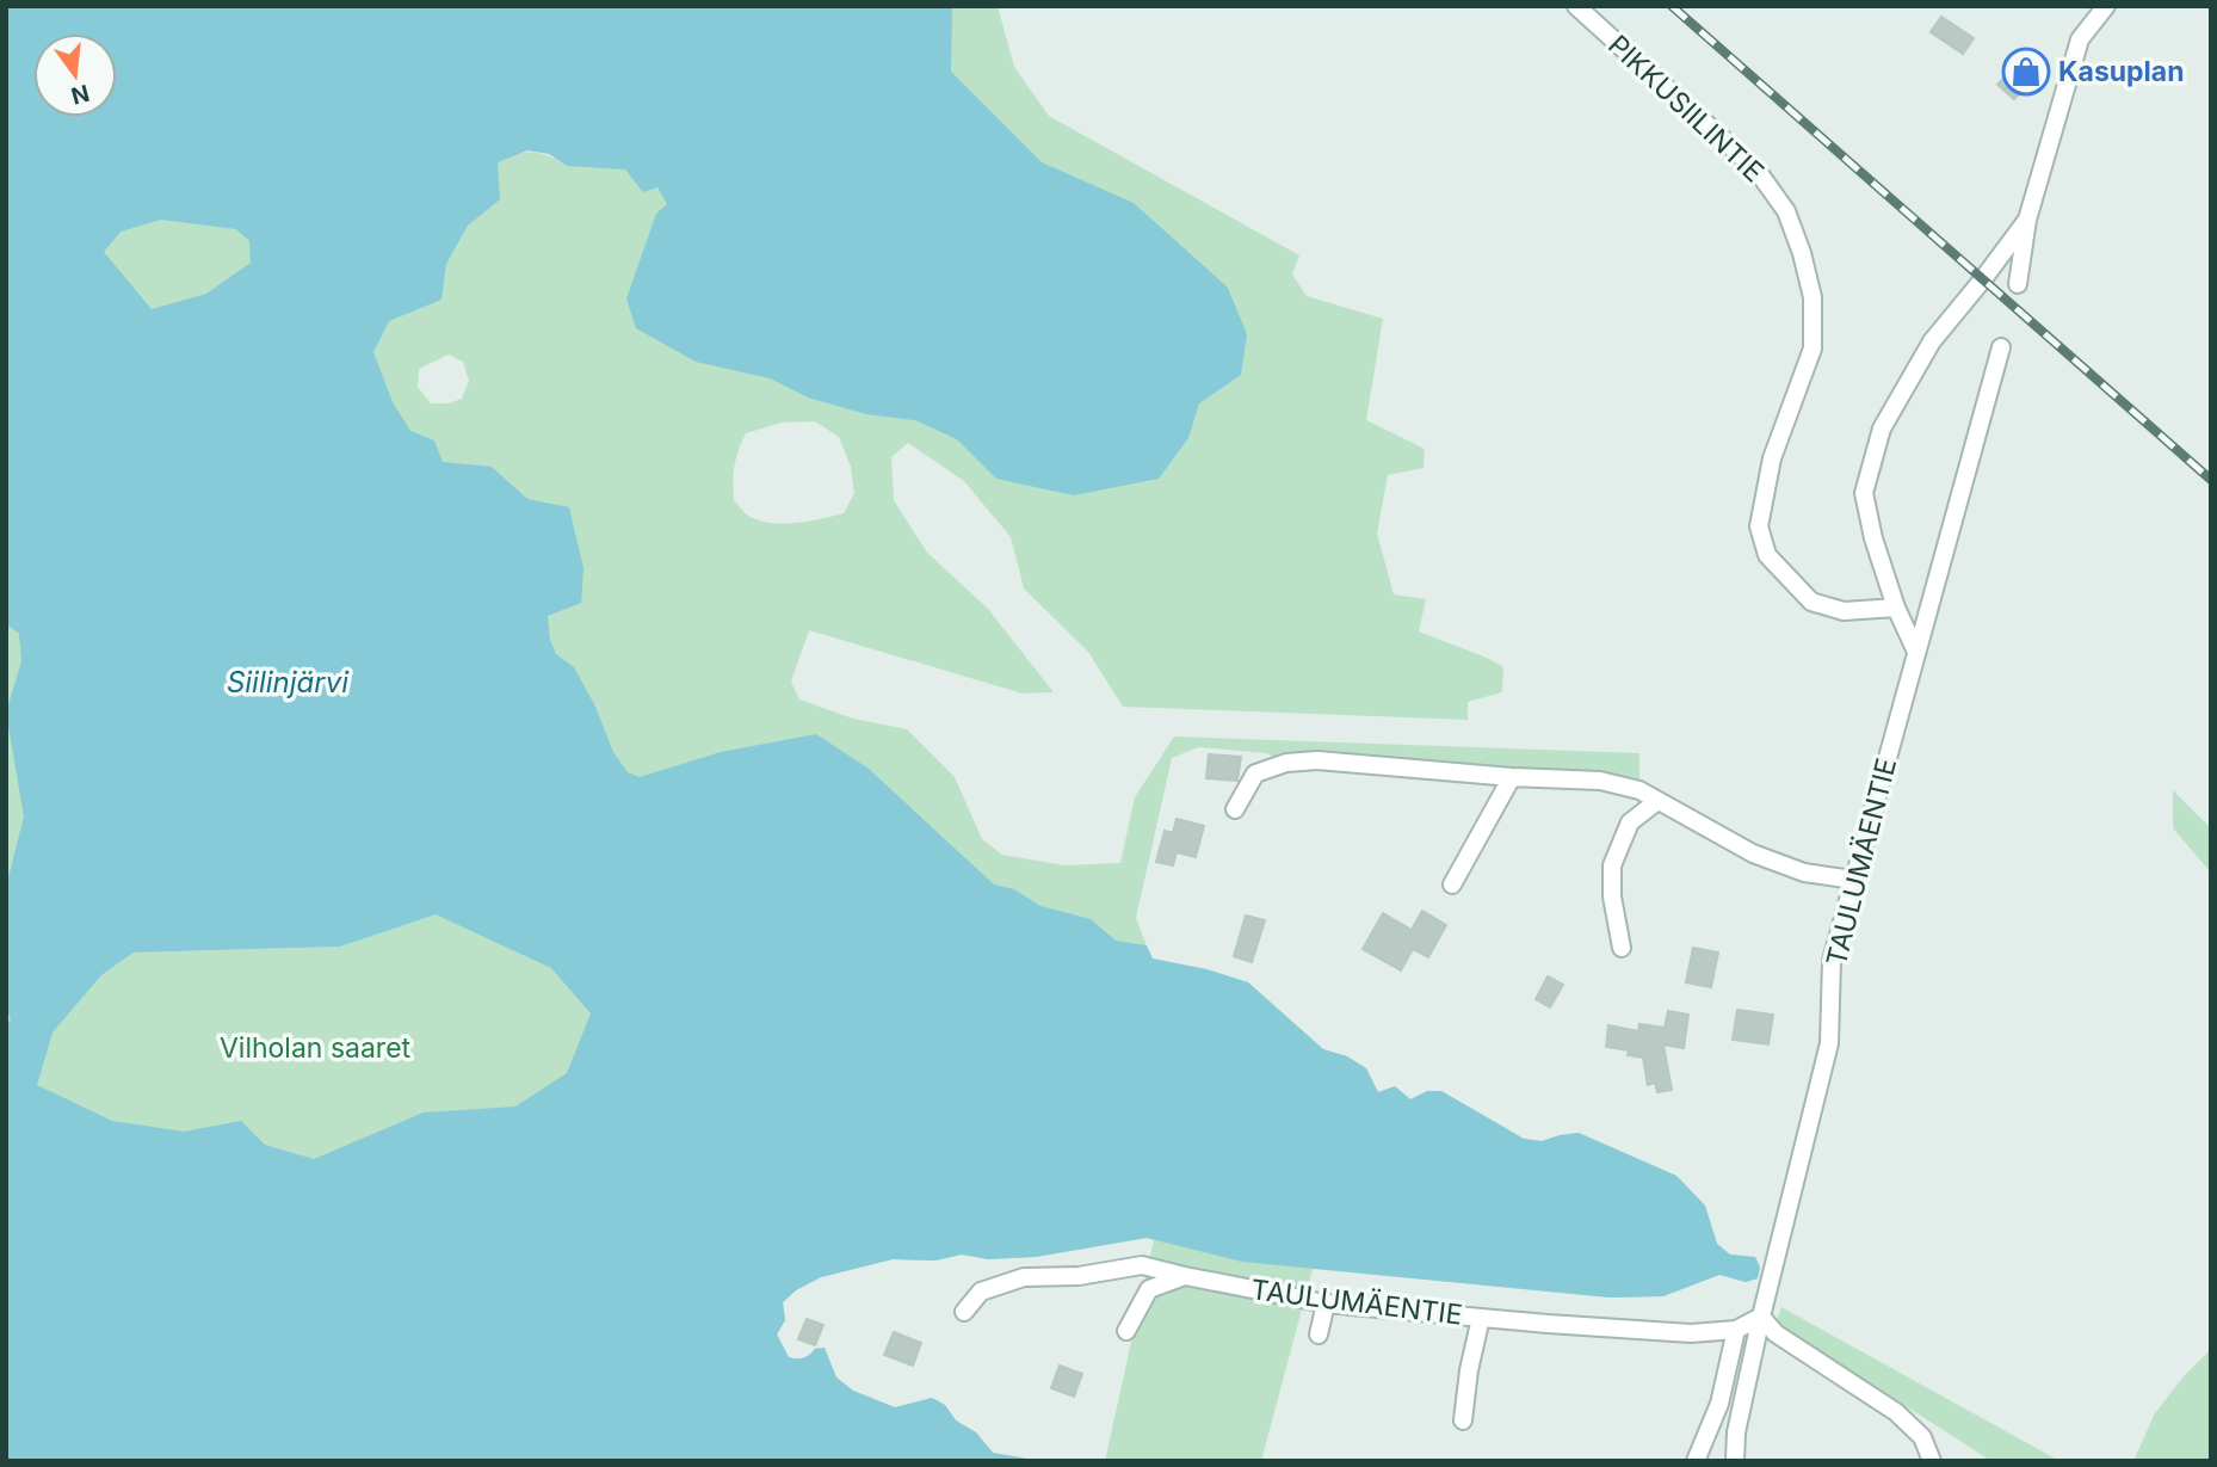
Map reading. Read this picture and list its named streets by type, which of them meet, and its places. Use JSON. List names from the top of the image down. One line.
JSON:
{"streets":{"street":["PIKKUSIILINTIE","TAULUMÄENTIE"]},"water":["Siilinjärvi"],"parks":["Vilholan saaret"],"places":{"shop":["Kasuplan"]},"north":"bottom"}
